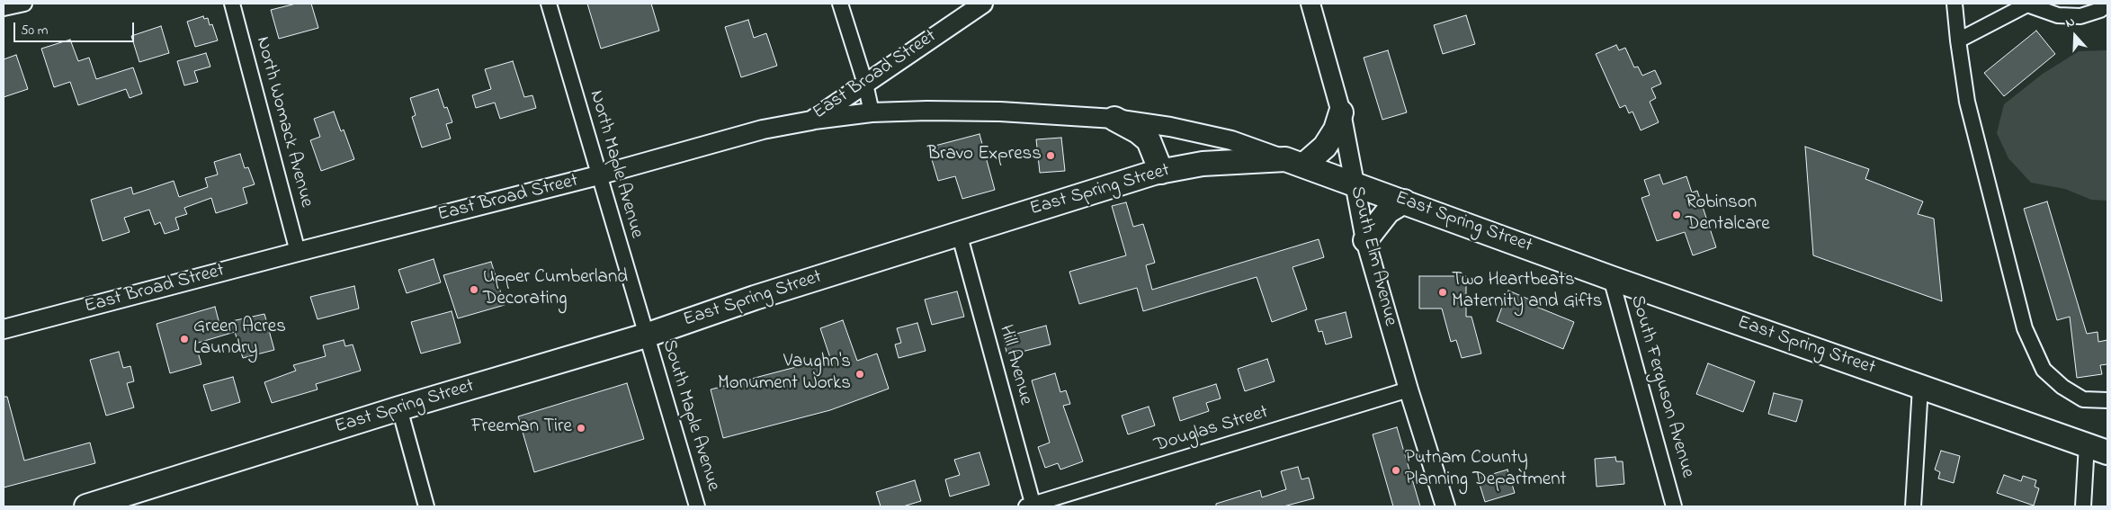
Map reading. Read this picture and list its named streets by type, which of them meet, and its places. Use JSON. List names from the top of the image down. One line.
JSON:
{"streets":{"main road":["East Spring Street"],"street":["East Broad Street","North Womack Avenue","North Maple Avenue","South Elm Avenue","Hill Avenue","South Ferguson Avenue","South Maple Avenue","Douglas Street"]},"crossings":[["East Broad Street","North Womack Avenue"],["East Broad Street","North Maple Avenue"],["North Maple Avenue","East Spring Street"],["North Maple Avenue","South Maple Avenue"],["East Spring Street","South Elm Avenue"],["East Spring Street","Hill Avenue"],["East Spring Street","South Ferguson Avenue"],["East Spring Street","South Maple Avenue"],["South Elm Avenue","Douglas Street"],["Hill Avenue","Douglas Street"]],"places":["Bravo Express","Robinson Dentalcare","Upper Cumberland Decorating","Two Heartbeats Maternity and Gifts","Green Acres Laundry","Vaughn's Monument Works","Freeman Tire","Putnam County Planning Department"],"scale_bar":"50 m","north":"top"}
